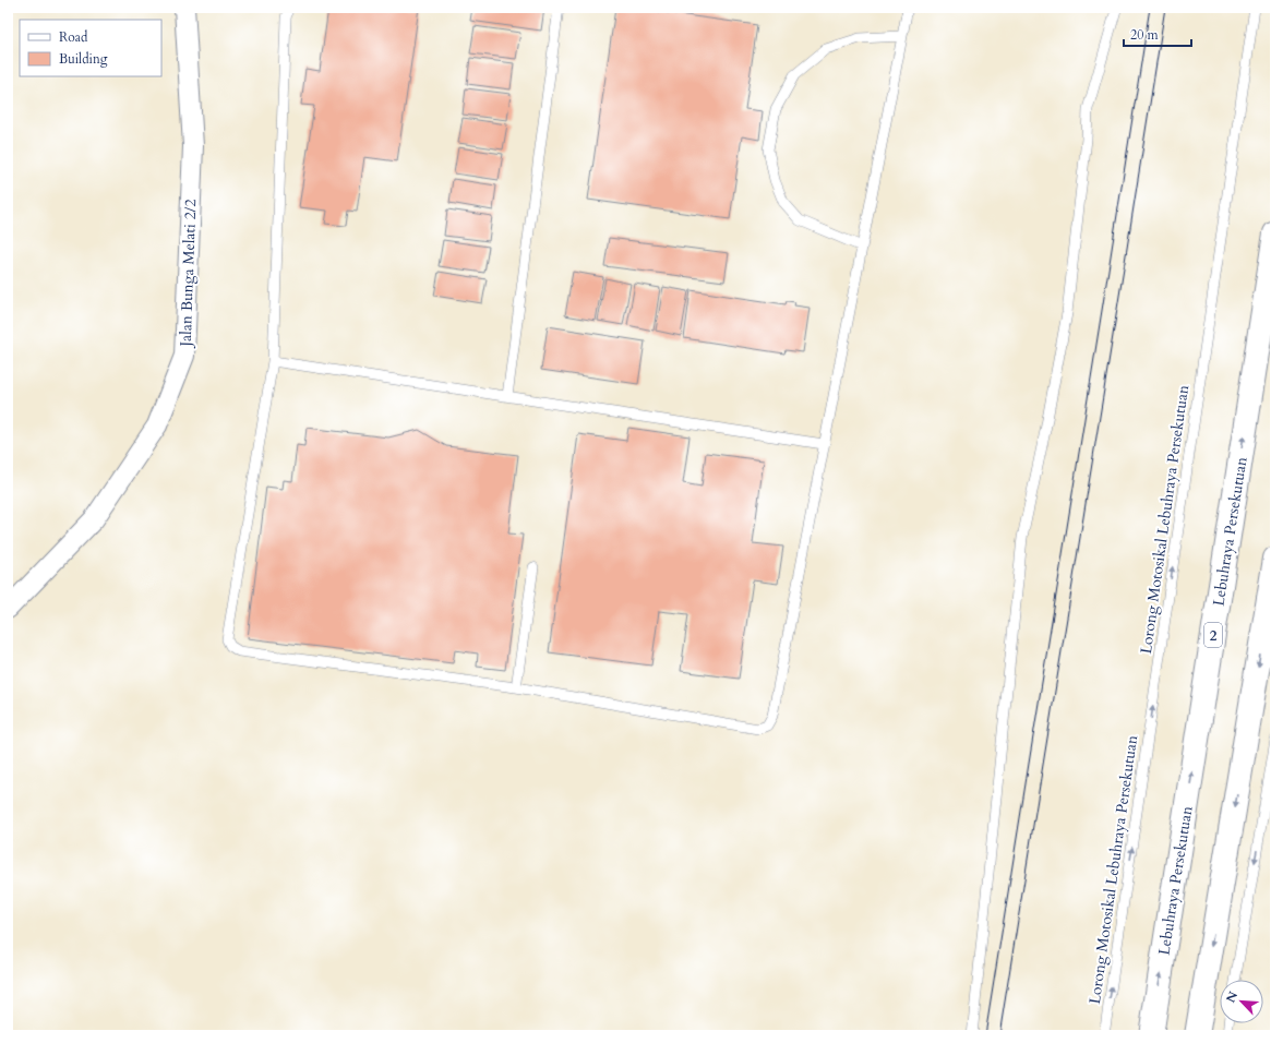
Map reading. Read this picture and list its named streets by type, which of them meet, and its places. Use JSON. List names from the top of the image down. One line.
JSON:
{"streets":{"highway":["Lebuhraya Persekutuan","2"],"street":["Jalan Bunga Melati 2/2"],"lane":["Lorong Motosikal Lebuhraya Persekutuan"]},"one_way":["Lorong Motosikal Lebuhraya Persekutuan"],"legend":["Road","Building"],"scale_bar":"20 m","north":"top left"}
